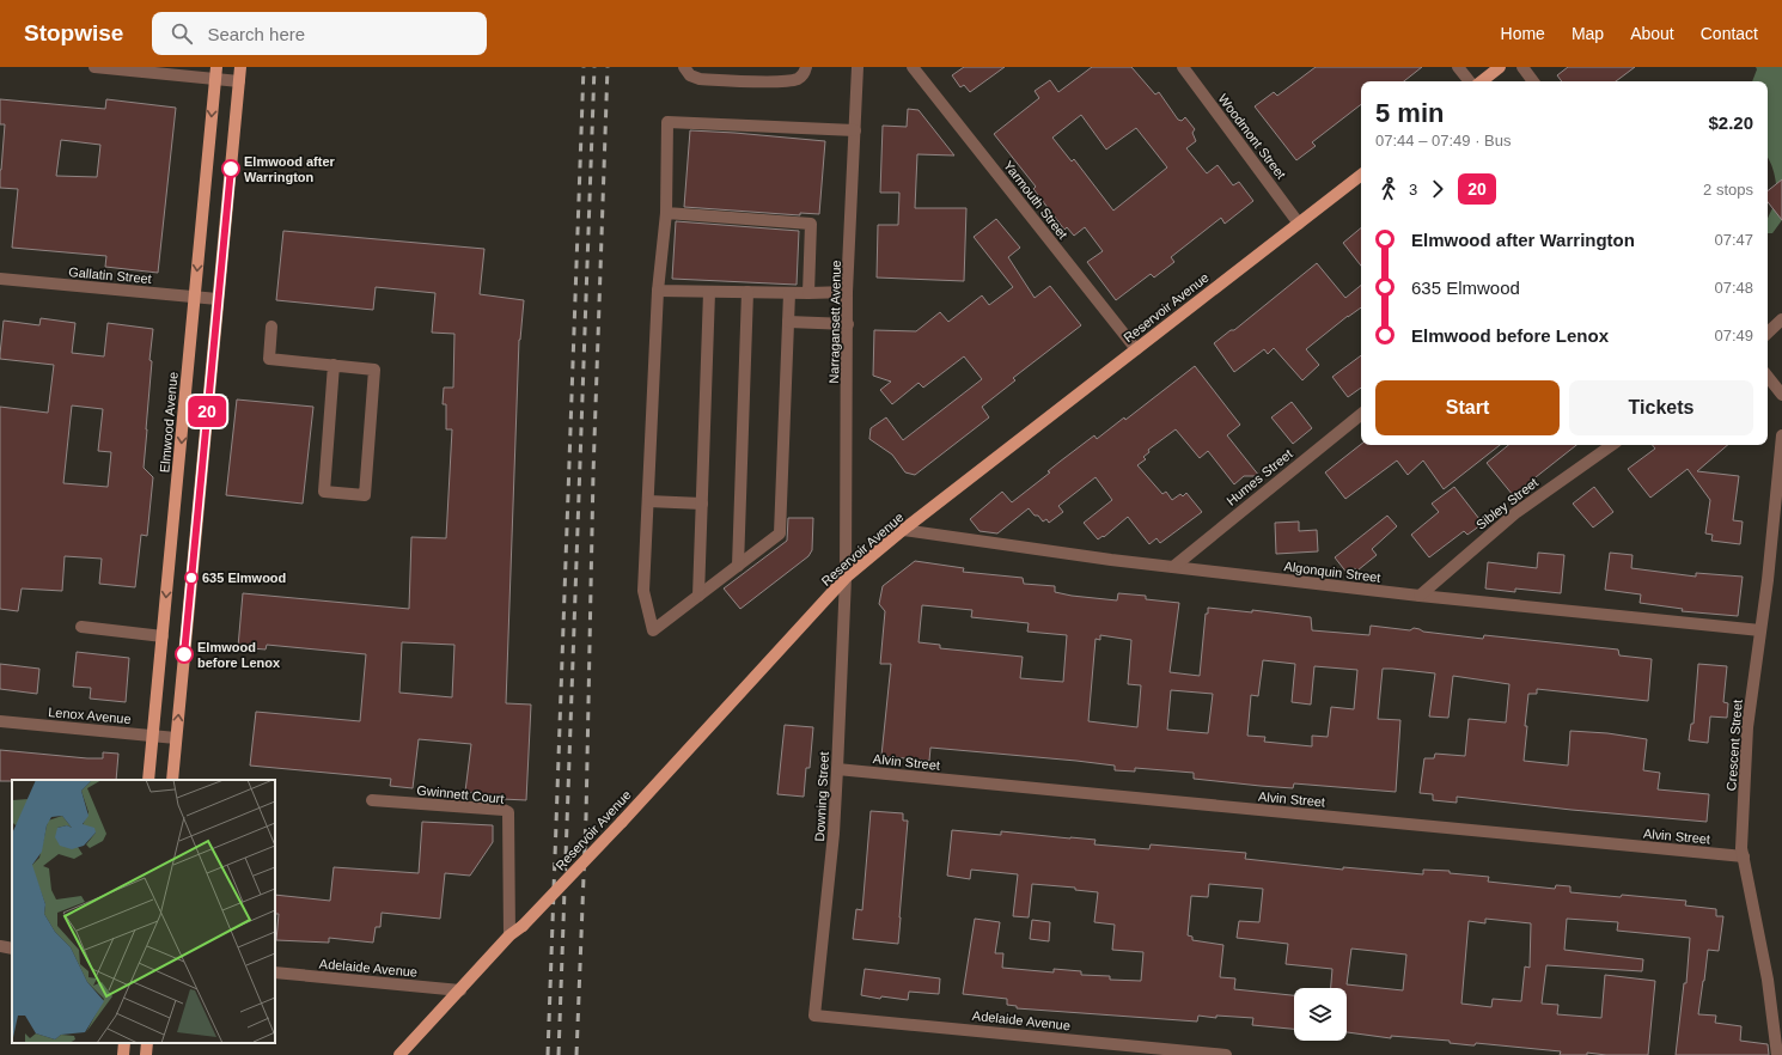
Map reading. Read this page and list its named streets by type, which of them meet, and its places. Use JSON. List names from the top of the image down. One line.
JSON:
{"streets":{"main road":["Reservoir Avenue","Elmwood Avenue"],"street":["Woodmont Street","Yarmouth Street","Gallatin Street","Narragansett Avenue","Humes Street","Sibley Street","Algonquin Street","Lenox Avenue","Crescent Street","Alvin Street","Gwinnett Court","Downing Street","Adelaide Avenue"]},"crossings":[["Woodmont Street","Reservoir Avenue"],["Yarmouth Street","Reservoir Avenue"],["Gallatin Street","Elmwood Avenue"],["Reservoir Avenue","Narragansett Avenue"],["Reservoir Avenue","Algonquin Street"],["Reservoir Avenue","Gwinnett Court"],["Reservoir Avenue","Downing Street"],["Reservoir Avenue","Adelaide Avenue"],["Narragansett Avenue","Downing Street"],["Elmwood Avenue","Lenox Avenue"],["Humes Street","Algonquin Street"],["Sibley Street","Algonquin Street"],["Algonquin Street","Crescent Street"],["Crescent Street","Alvin Street"],["Alvin Street","Downing Street"],["Downing Street","Adelaide Avenue"]],"places":["Elmwood after Warrington","635 Elmwood","Elmwood before Lenox"],"lines":["bus line 20"],"page":{"header":"Stopwise","search":"Search here","nav":["Home","Map","About","Contact"],"on_map":"20","heading":["5 min","07:44 – 07:49 · Bus","$2.20"],"legs":["3","20","2 stops"],"list":[{"name":"Elmwood after Warrington","value":"07:47"},{"name":"635 Elmwood","value":"07:48"},{"name":"Elmwood before Lenox","value":"07:49"}],"buttons":["Start","Tickets"]}}
